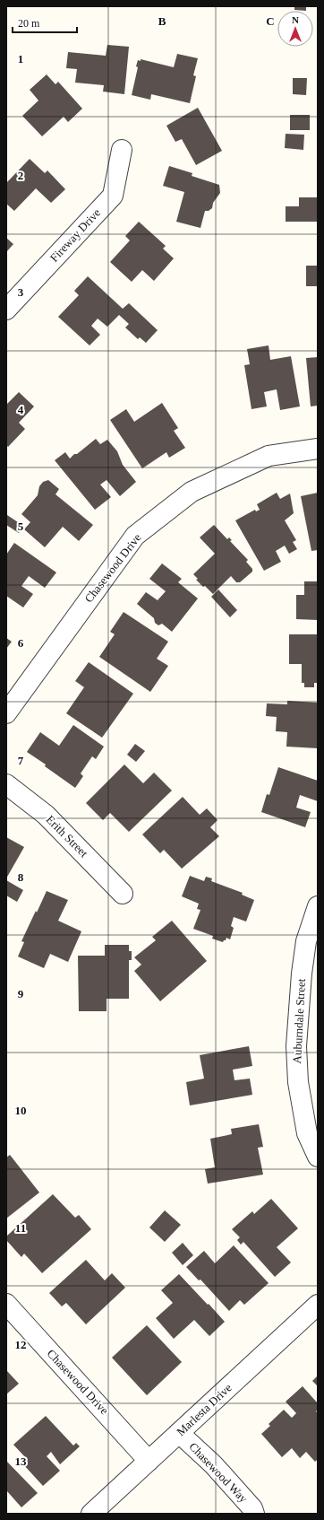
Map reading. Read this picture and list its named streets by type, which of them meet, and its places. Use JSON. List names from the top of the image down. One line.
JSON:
{"streets":{"street":["Fireway Drive","Chasewood Drive","Erith Street","Auburndale Street","Marlesta Drive","Chasewood Way"]},"crossings":[["Chasewood Drive","Marlesta Drive"],["Marlesta Drive","Chasewood Way"]],"scale_bar":"20 m","north":"top","grid":{"columns":["B","C"],"rows":["1","2","3","4","5","6","7","8","9","10","11","12","13"]}}
